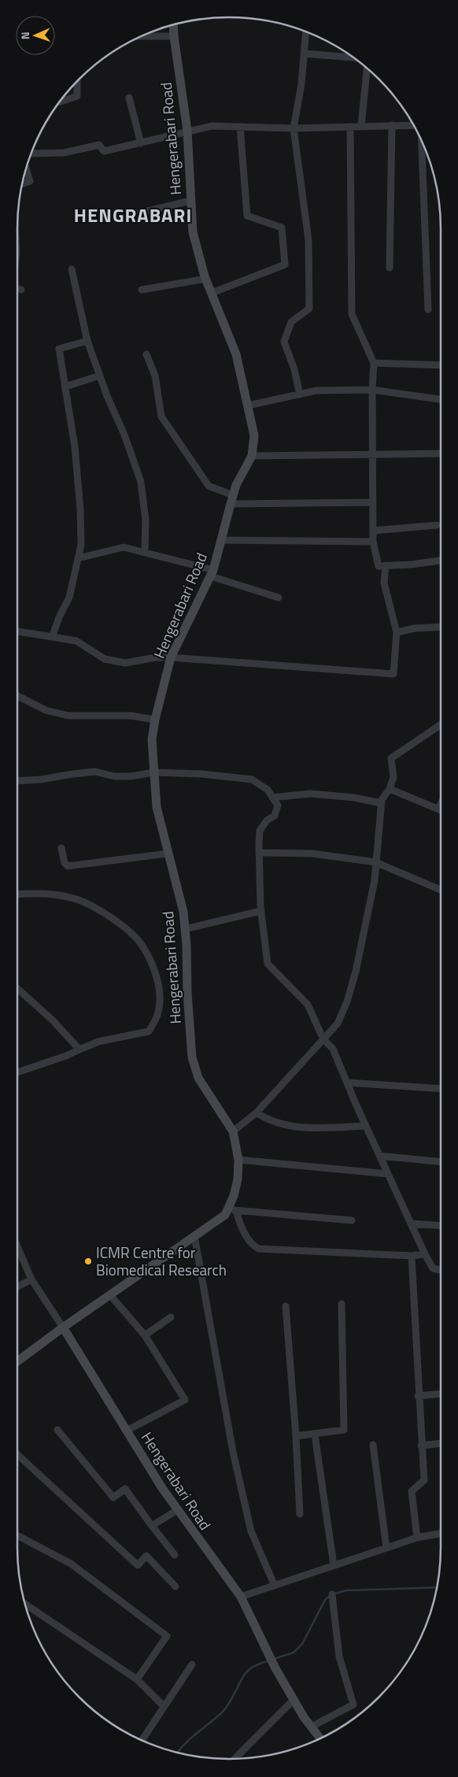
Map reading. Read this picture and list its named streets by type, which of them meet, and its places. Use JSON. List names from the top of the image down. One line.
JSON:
{"streets":{"main road":["Hengerabari Road"]},"districts":["HENGRABARI"],"places":["ICMR Centre for Biomedical Research"],"north":"left"}
